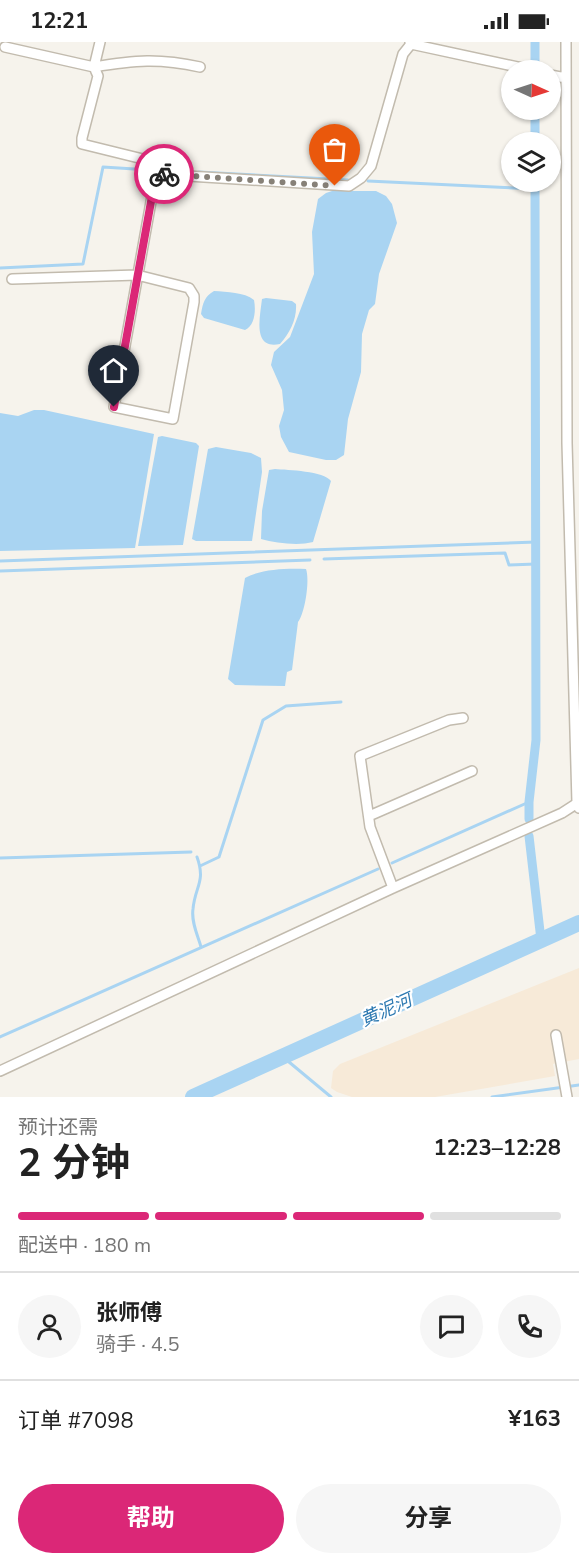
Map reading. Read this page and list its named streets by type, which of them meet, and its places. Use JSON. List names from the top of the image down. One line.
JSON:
{"water":["黄泥河"],"north":"right","page":{"status":"12:21","heading":["2 分钟","预计还需","12:23–12:28"],"panel":["张师傅","骑手 · 4.5","订单 #7098","¥163"],"bar":"配送中 · 180 m","buttons":["帮助","分享"]}}
